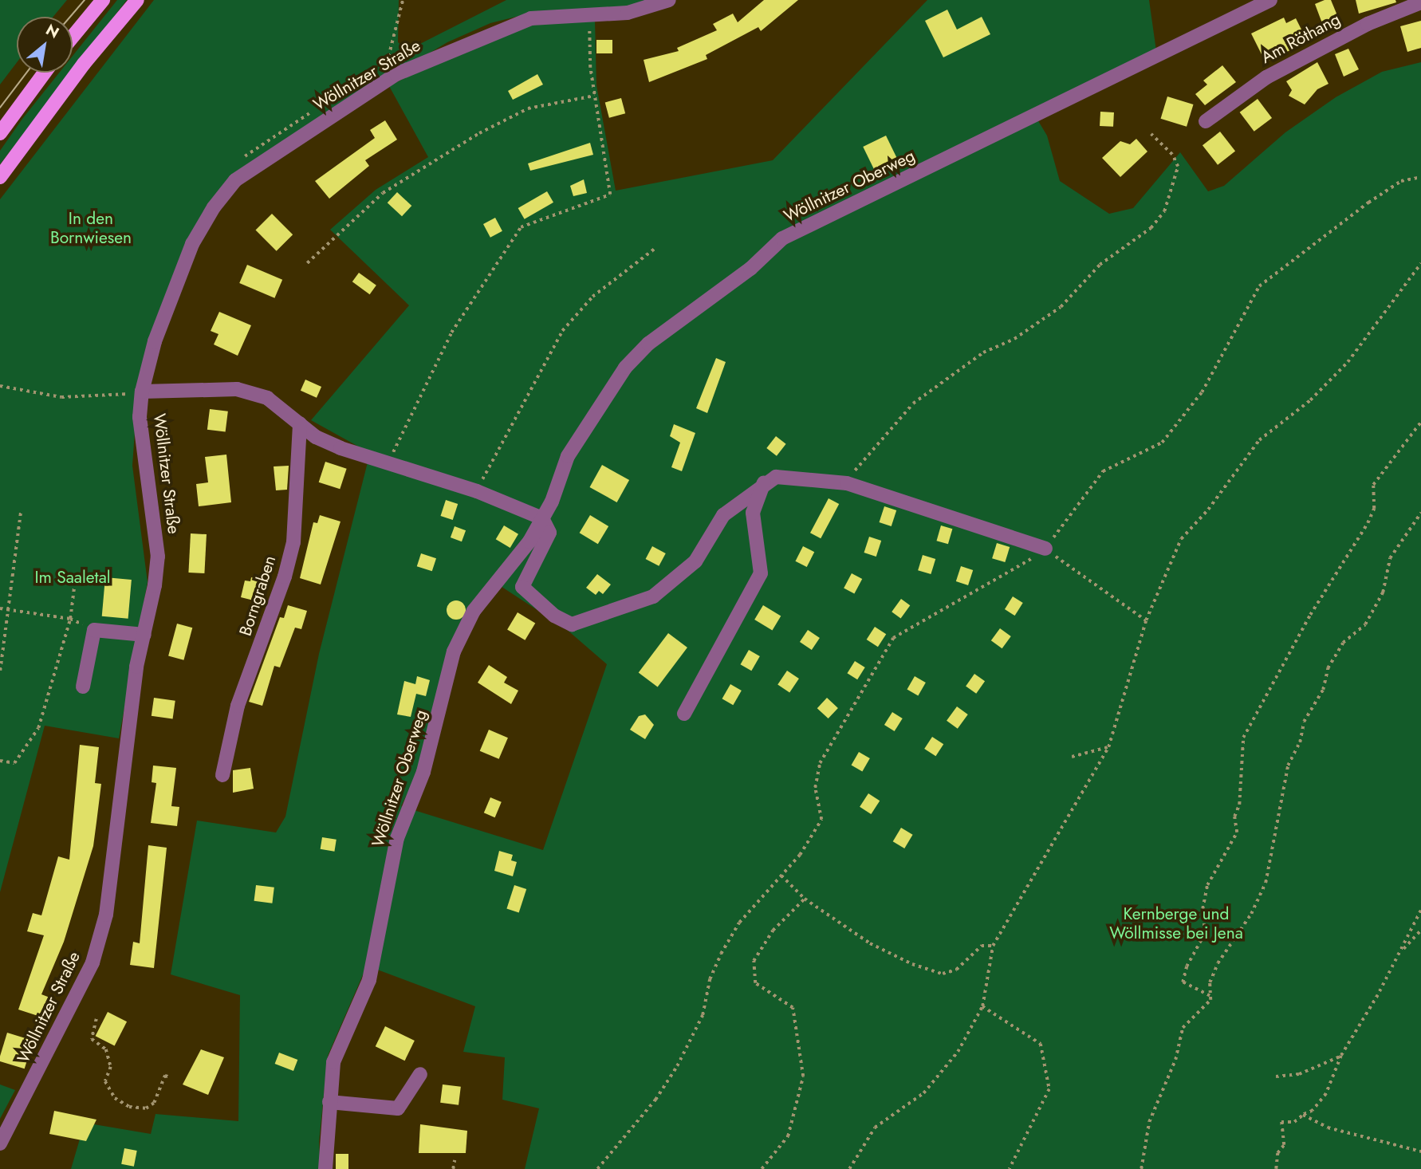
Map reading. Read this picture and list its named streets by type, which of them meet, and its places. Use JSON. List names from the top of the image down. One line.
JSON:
{"streets":{"street":["Am Röthang","Wöllnitzer Straße","Wöllnitzer Oberweg","Borngraben"]},"parks":["In den Bornwiesen","Im Saaletal","Kernberge und Wöllmisse bei Jena"],"north":"top right"}
